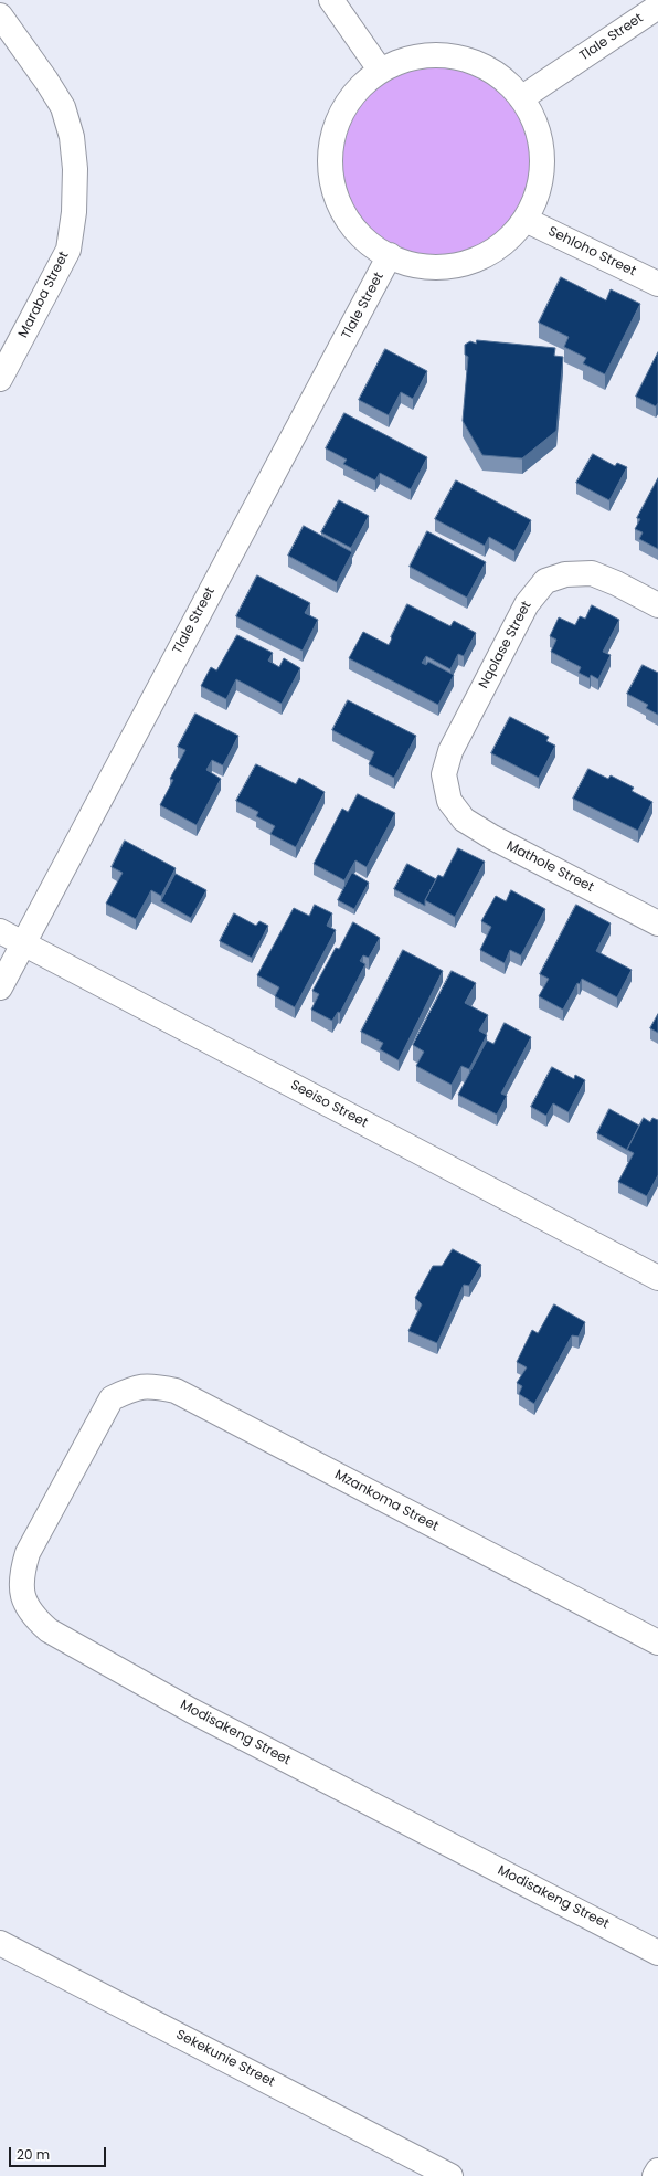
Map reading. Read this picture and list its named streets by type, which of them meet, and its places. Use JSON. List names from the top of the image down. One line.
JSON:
{"streets":{"street":["Tlale Street","Sehloho Street","Maraba Street","Nqolase Street","Mathole Street","Seeiso Street","Mzankoma Street","Modisakeng Street","Sekekunie Street"]},"crossings":[["Tlale Street","Seeiso Street"],["Nqolase Street","Mathole Street"],["Mzankoma Street","Modisakeng Street"]],"scale_bar":"20 m"}
